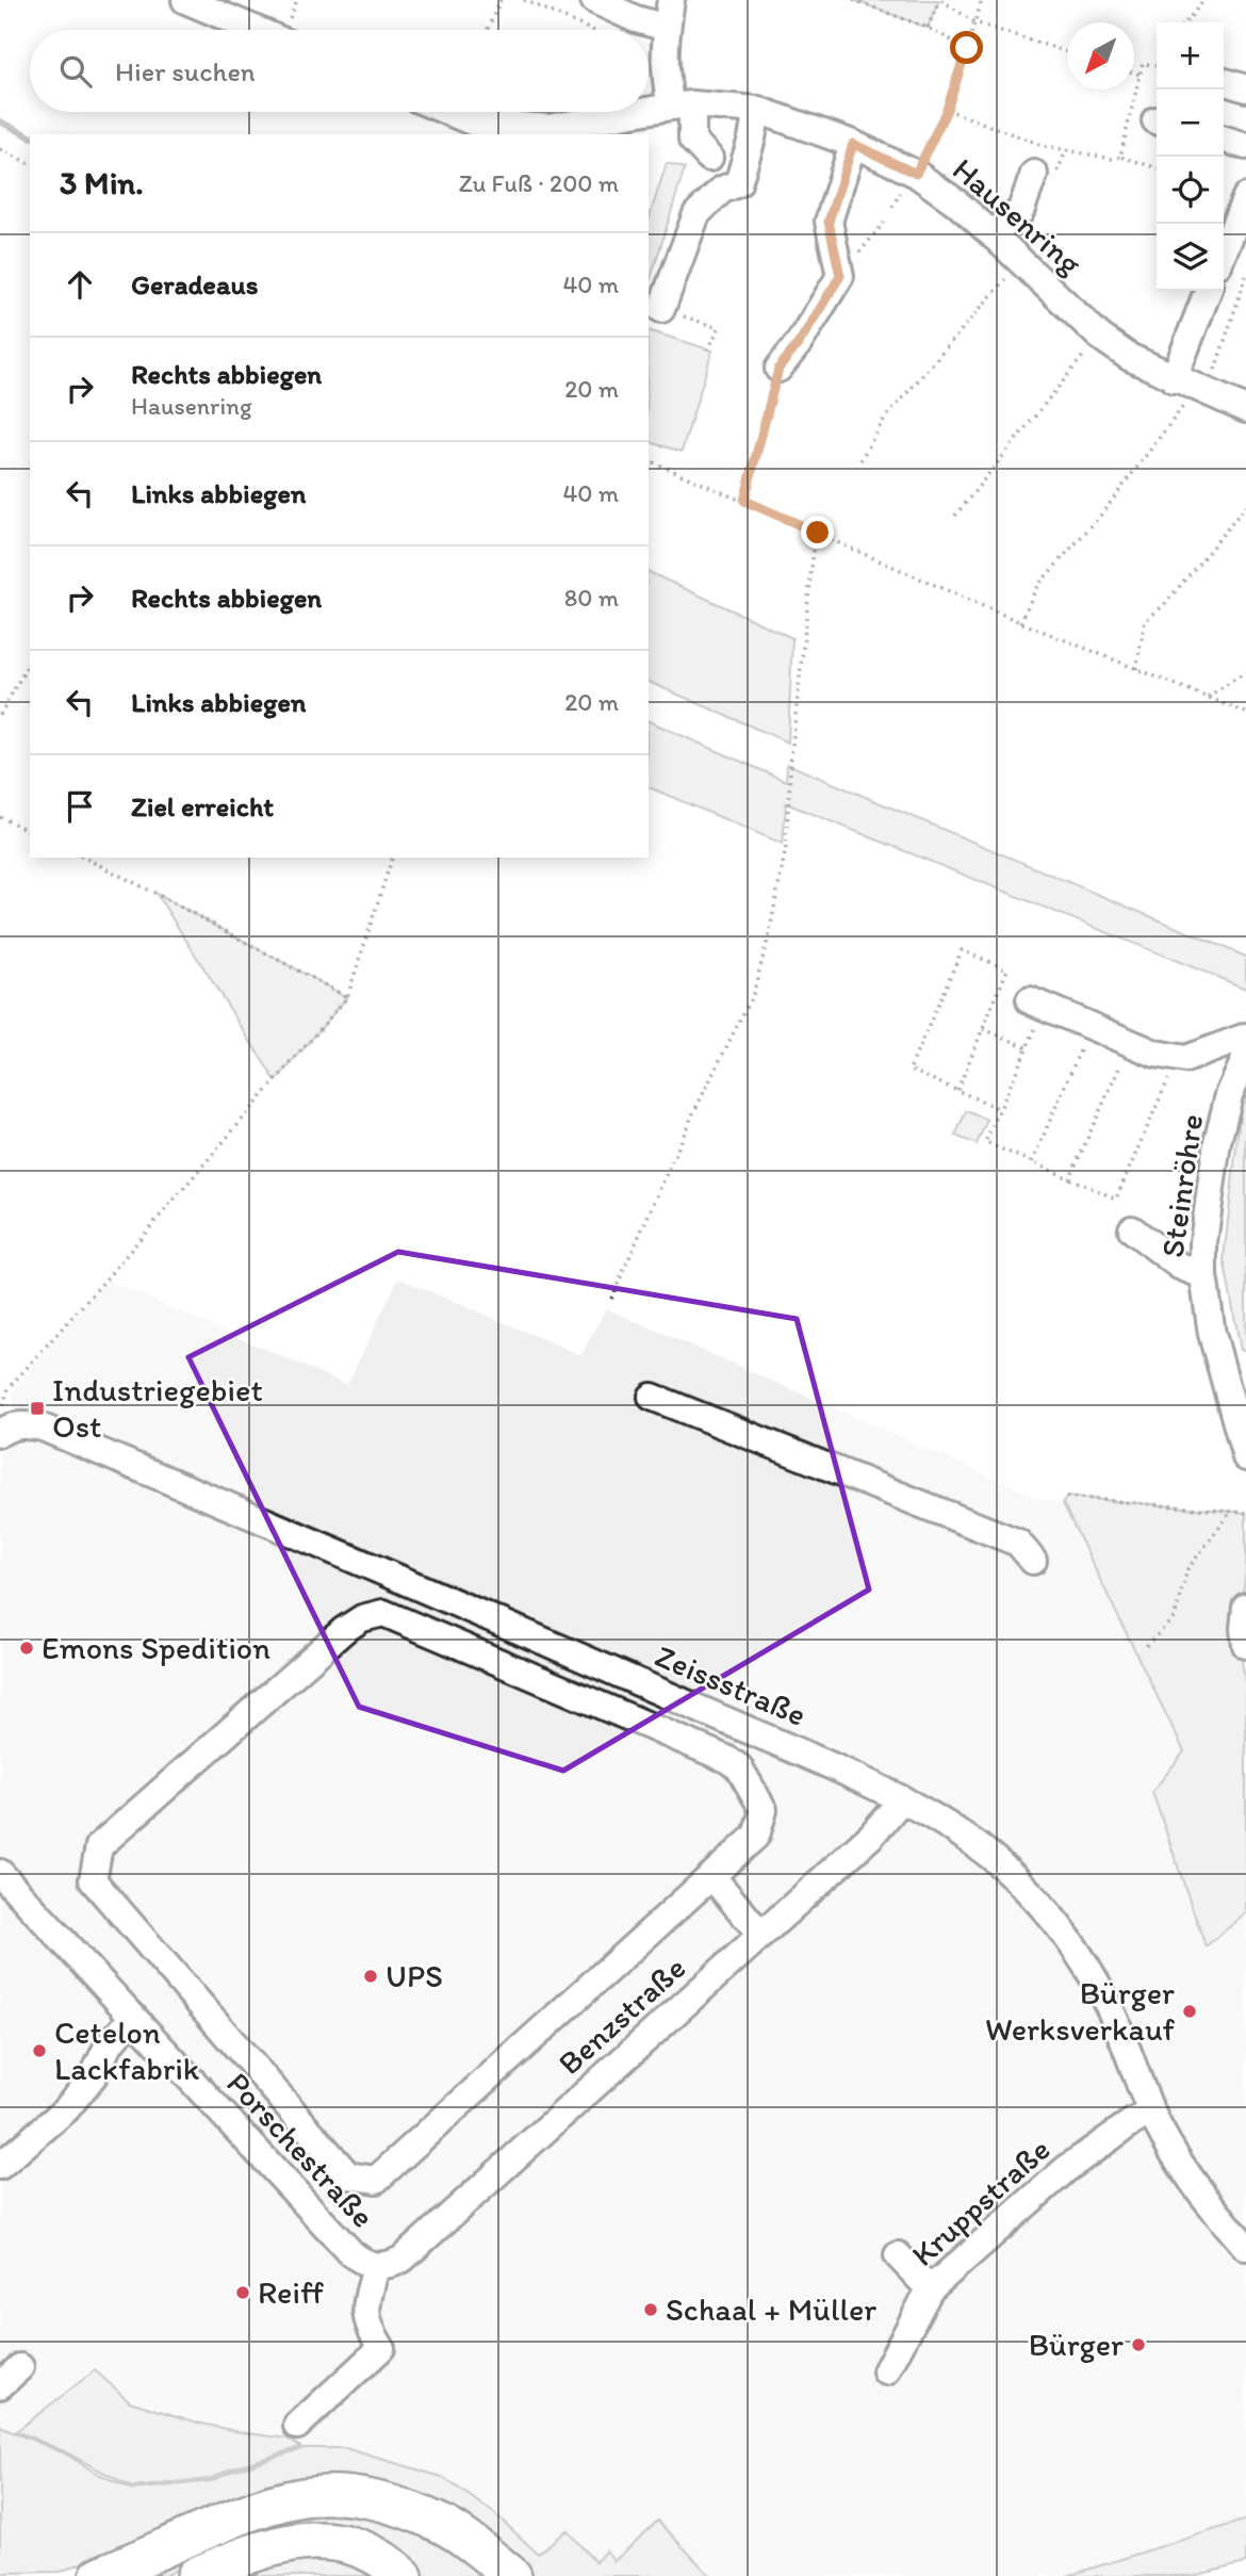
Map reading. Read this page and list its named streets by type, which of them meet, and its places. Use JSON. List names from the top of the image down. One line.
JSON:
{"streets":{"street":["Hausenring","Steinröhre","Zeissstraße","Benzstraße","Porschestraße","Kruppstraße"]},"crossings":[["Zeissstraße","Benzstraße"],["Zeissstraße","Kruppstraße"],["Benzstraße","Porschestraße"]],"places":{"transit":["Industriegebiet Ost"],"other":["Emons Spedition","UPS","Bürger Werksverkauf","Cetelon Lackfabrik","Reiff","Schaal + Müller","Bürger"]},"north":"bottom left","page":{"map_buttons":["+","−"],"search":"Hier suchen","heading":["3 Min.","Zu Fuß · 200 m"],"list":[["Geradeaus","40 m"],["Rechts abbiegen","Hausenring","20 m"],["Links abbiegen","40 m"],["Rechts abbiegen","80 m"],["Links abbiegen","20 m"],"Ziel erreicht"]}}
